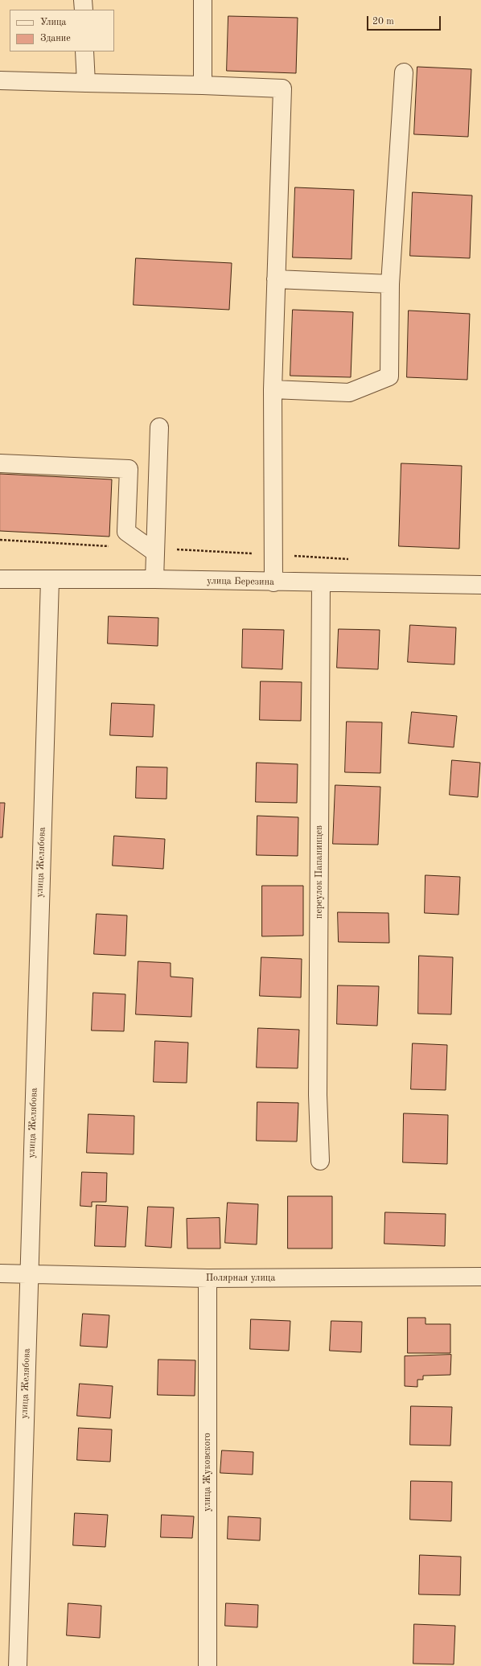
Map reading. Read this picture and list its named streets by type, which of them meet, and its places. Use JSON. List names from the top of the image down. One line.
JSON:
{"streets":{"street":["улица Березина","улица Желябова","переулок Папанинцев","Полярная улица","улица Жуковского"]},"crossings":[["улица Березина","улица Желябова"],["улица Березина","переулок Папанинцев"],["улица Желябова","Полярная улица"],["Полярная улица","улица Жуковского"]],"legend":["Улица","Здание"],"scale_bar":"20 m"}
